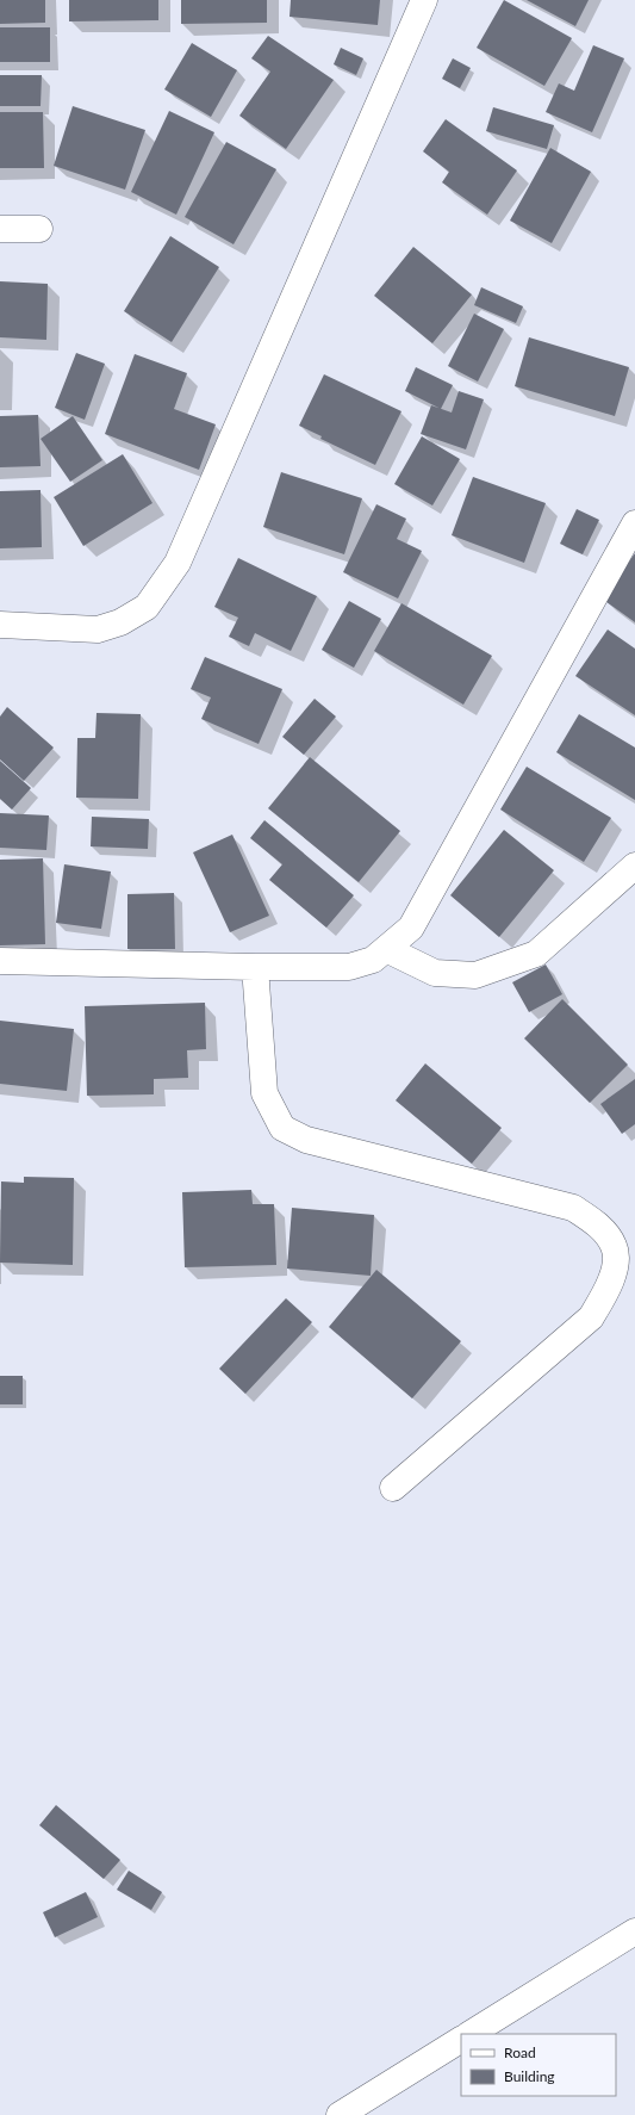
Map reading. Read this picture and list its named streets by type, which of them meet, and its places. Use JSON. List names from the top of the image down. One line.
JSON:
{"legend":["Road","Building"]}
